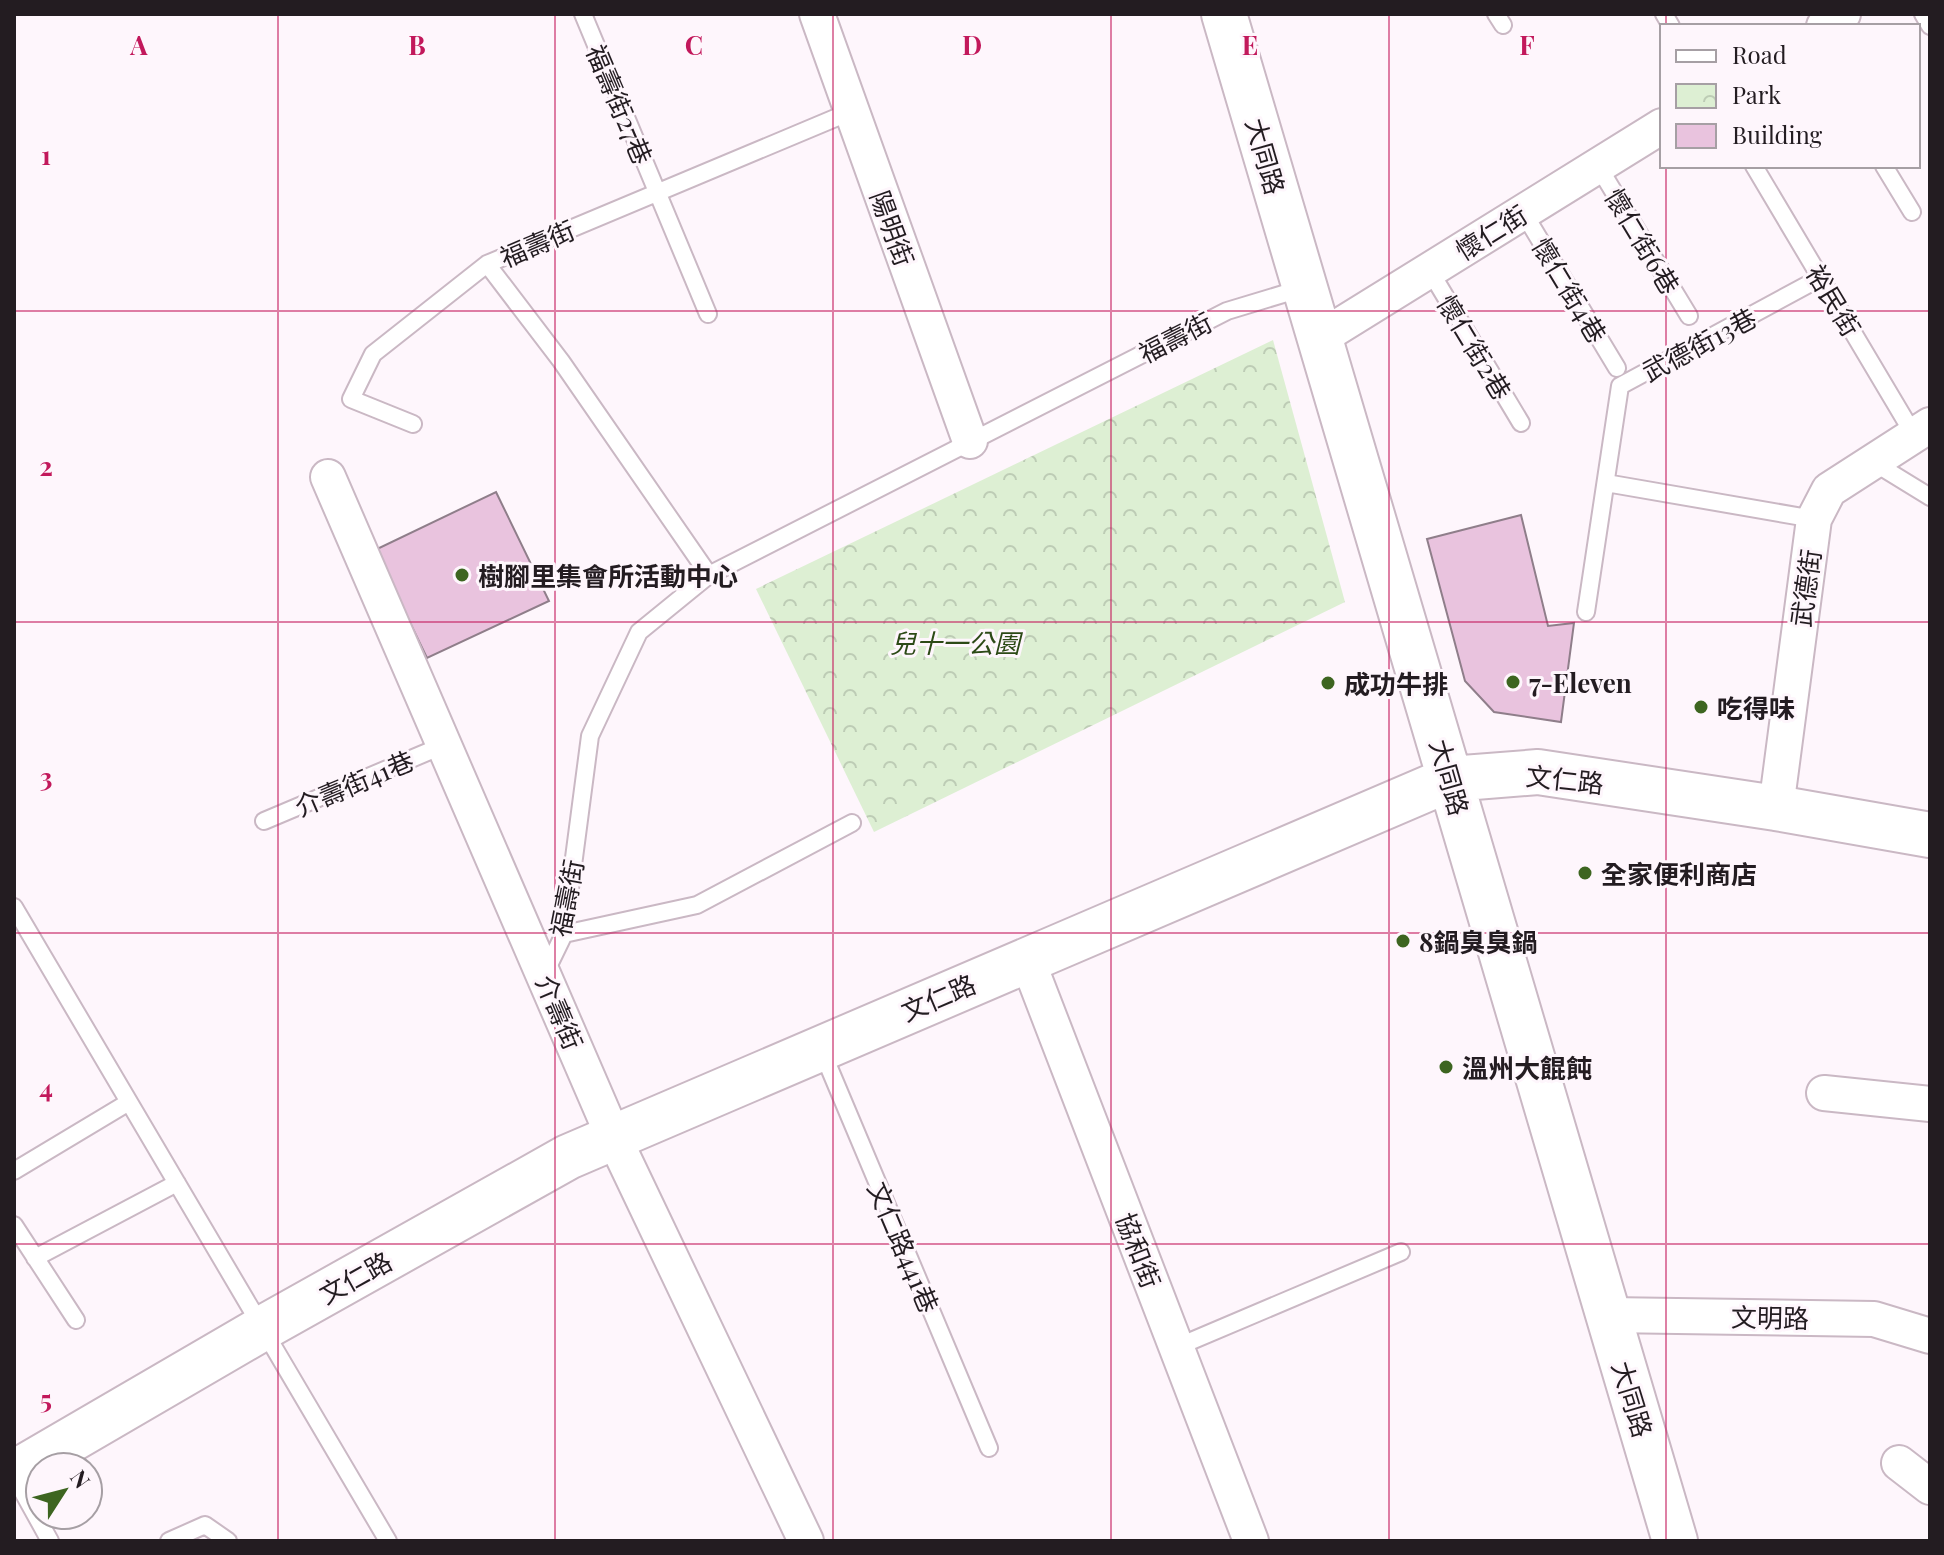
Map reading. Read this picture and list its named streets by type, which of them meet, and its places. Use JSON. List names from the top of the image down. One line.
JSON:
{"streets":{"main road":["大同路","文仁路"],"street":["陽明街","懷仁街","武德街","介壽街","協和街","文明路"],"lane":["福壽街27巷","懷仁街6巷","福壽街","懷仁街4巷","裕民街","武德街13巷","懷仁街2巷","介壽街41巷","文仁路441巷"]},"crossings":[["福壽街27巷","福壽街"],["大同路","懷仁街"],["大同路","福壽街"],["大同路","文仁路"],["大同路","文明路"],["陽明街","福壽街"],["懷仁街","懷仁街6巷"],["懷仁街","懷仁街4巷"],["懷仁街","懷仁街2巷"],["福壽街","介壽街"],["裕民街","武德街13巷"],["裕民街","武德街"],["武德街","文仁路"],["文仁路","介壽街"],["文仁路","文仁路441巷"],["文仁路","協和街"],["介壽街41巷","介壽街"]],"parks":["兒十一公園"],"places":["樹腳里集會所活動中心","7-Eleven","成功牛排","吃得味","全家便利商店","8鍋臭臭鍋","溫州大餛飩"],"legend":["Road","Park","Building"],"north":"top right","grid":{"columns":["A","B","C","D","E","F"],"rows":["1","2","3","4","5"]}}
